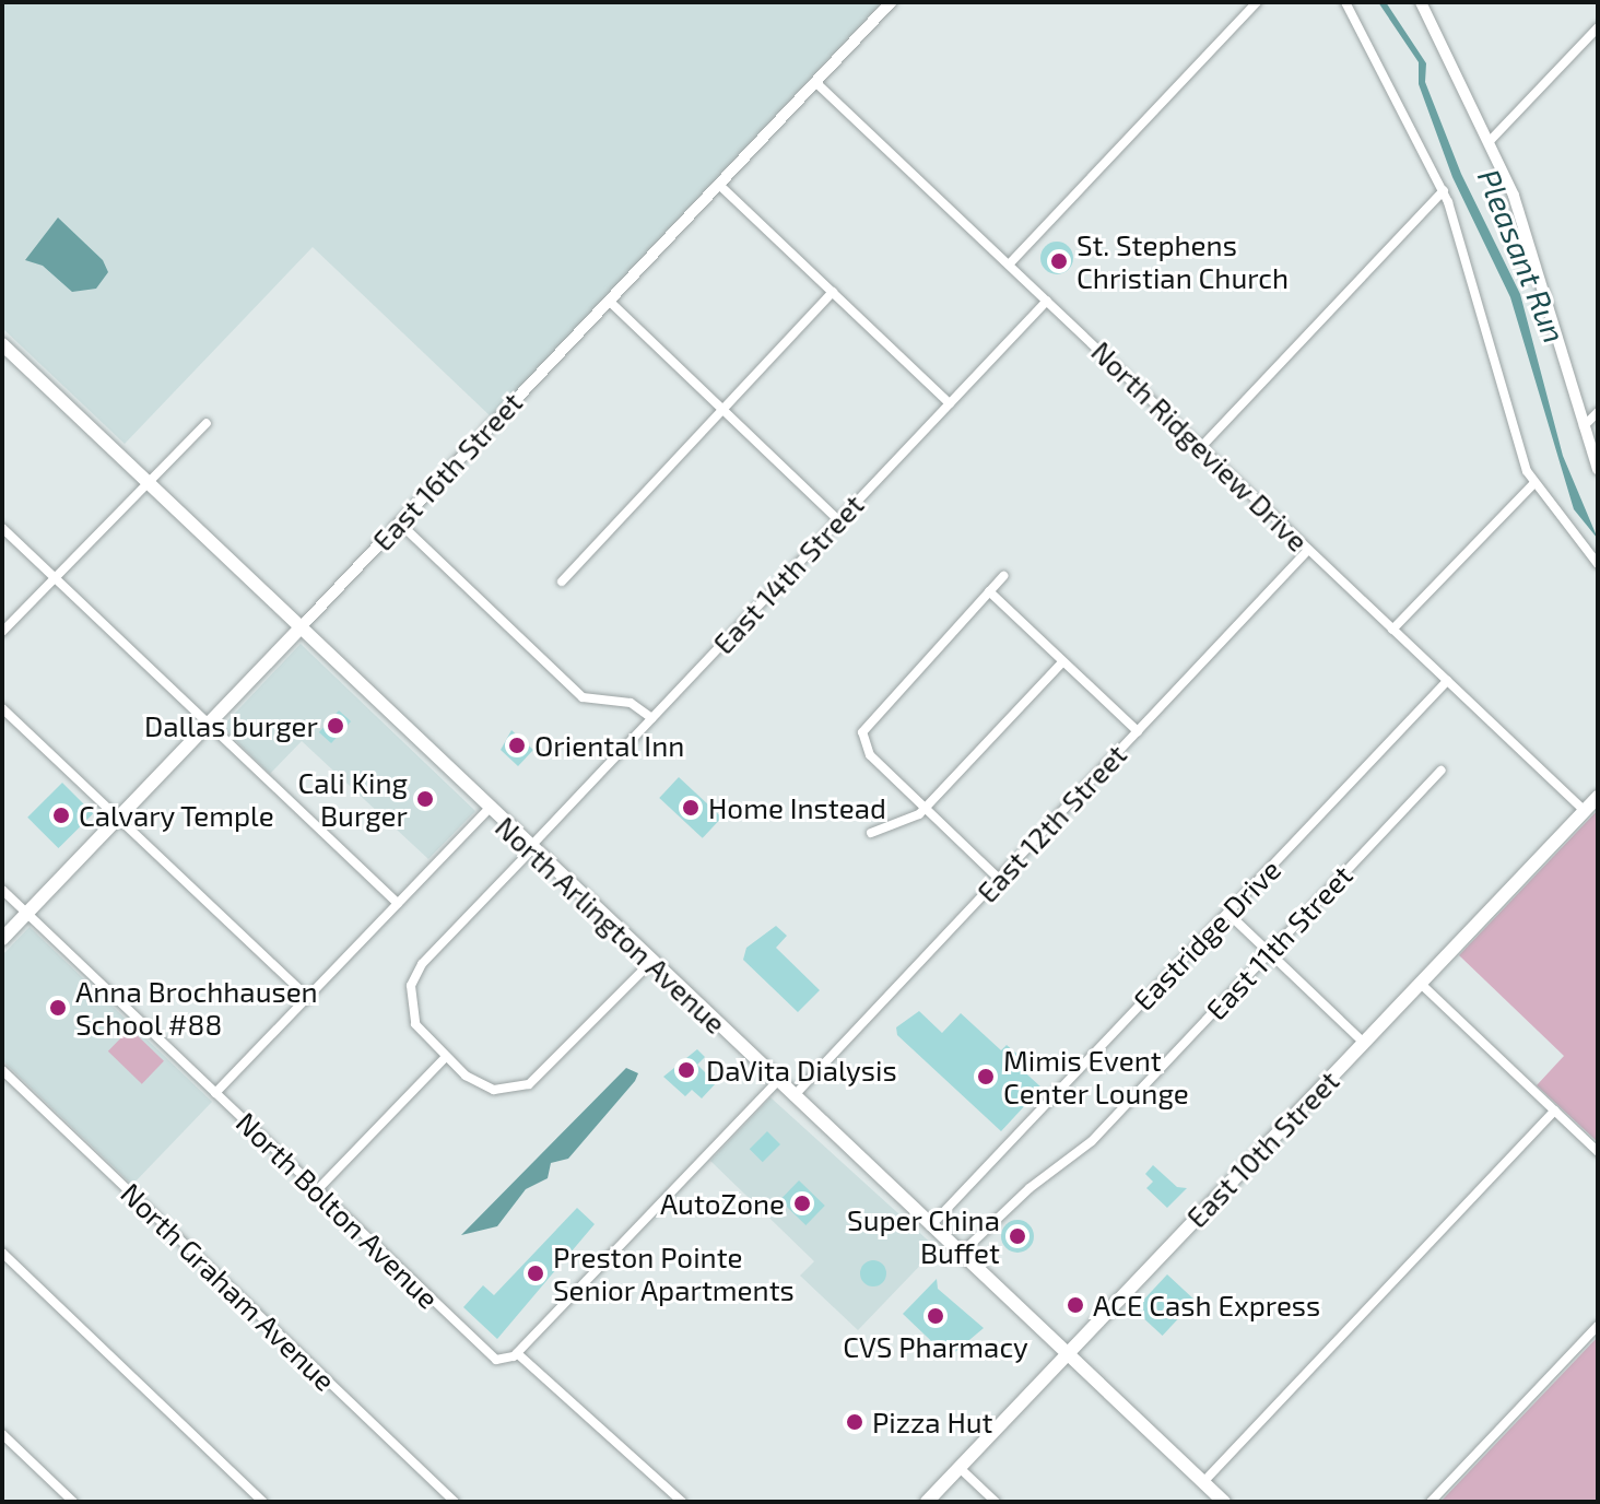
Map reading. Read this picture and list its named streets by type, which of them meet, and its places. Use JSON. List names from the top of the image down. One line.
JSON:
{"streets":{"main road":["East 16th Street","North Arlington Avenue","East 10th Street"],"street":["North Ridgeview Drive","East 14th Street","East 12th Street","Eastridge Drive","East 11th Street","North Bolton Avenue","North Graham Avenue"]},"crossings":[["North Ridgeview Drive","East 16th Street"],["North Ridgeview Drive","East 14th Street"],["North Ridgeview Drive","East 12th Street"],["North Ridgeview Drive","Eastridge Drive"],["North Ridgeview Drive","East 10th Street"],["East 16th Street","North Arlington Avenue"],["East 16th Street","North Bolton Avenue"],["East 14th Street","North Arlington Avenue"],["East 12th Street","North Arlington Avenue"],["North Arlington Avenue","Eastridge Drive"],["North Arlington Avenue","East 11th Street"],["North Arlington Avenue","East 10th Street"]],"water":["Pleasant Run"],"places":["St. Stephens Christian Church","Dallas burger","Oriental Inn","Cali King Burger","Home Instead","Calvary Temple","Anna Brochhausen School #88","DaVita Dialysis","Mimis Event Center Lounge","AutoZone","Super China Buffet","Preston Pointe Senior Apartments","ACE Cash Express","CVS Pharmacy","Pizza Hut"]}
